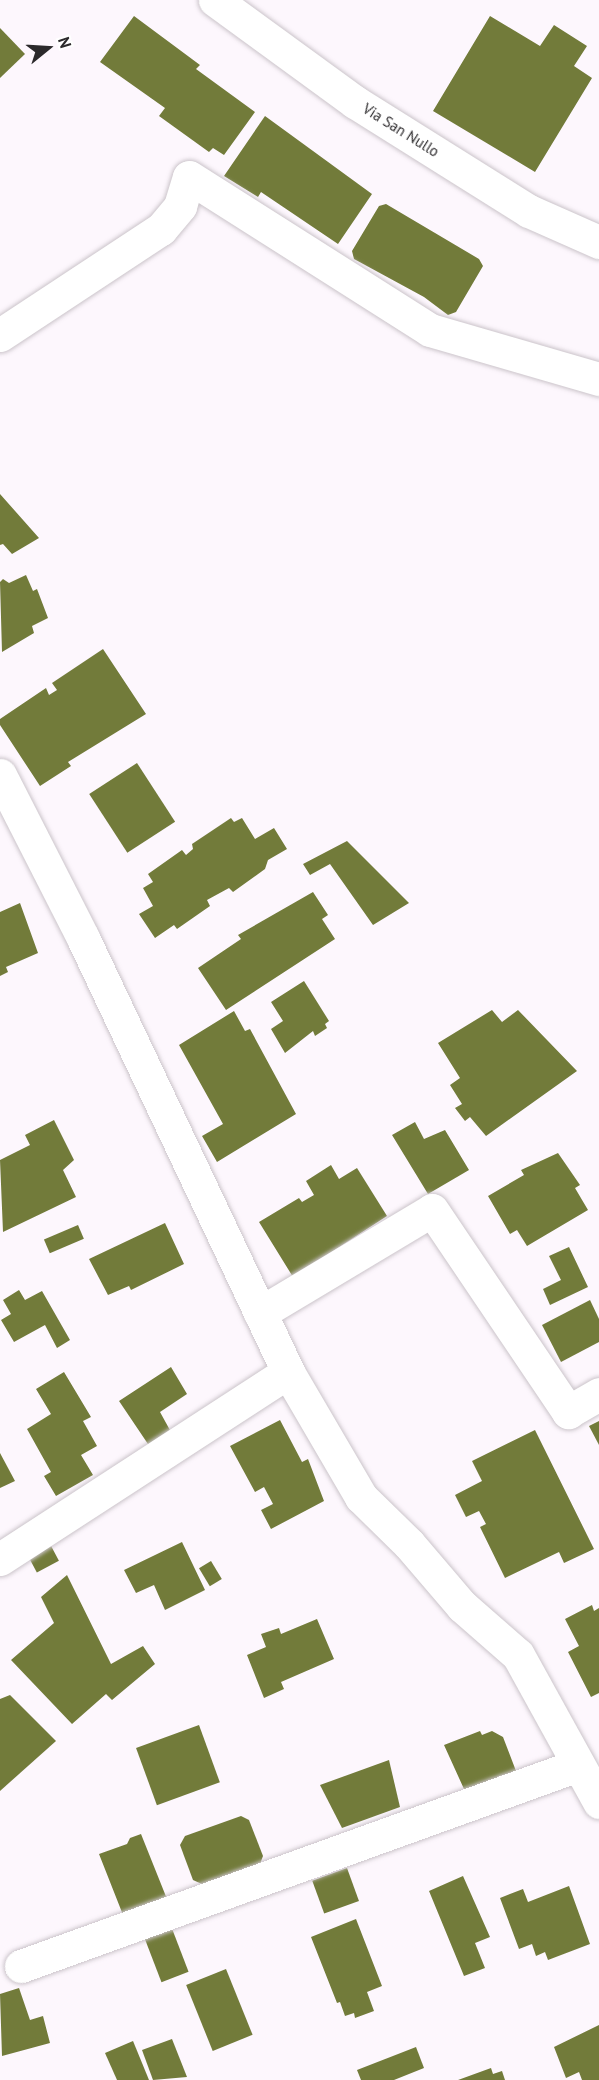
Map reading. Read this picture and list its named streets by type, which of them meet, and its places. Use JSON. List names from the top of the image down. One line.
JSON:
{"streets":{"street":["Via San Nullo"]},"north":"right"}
